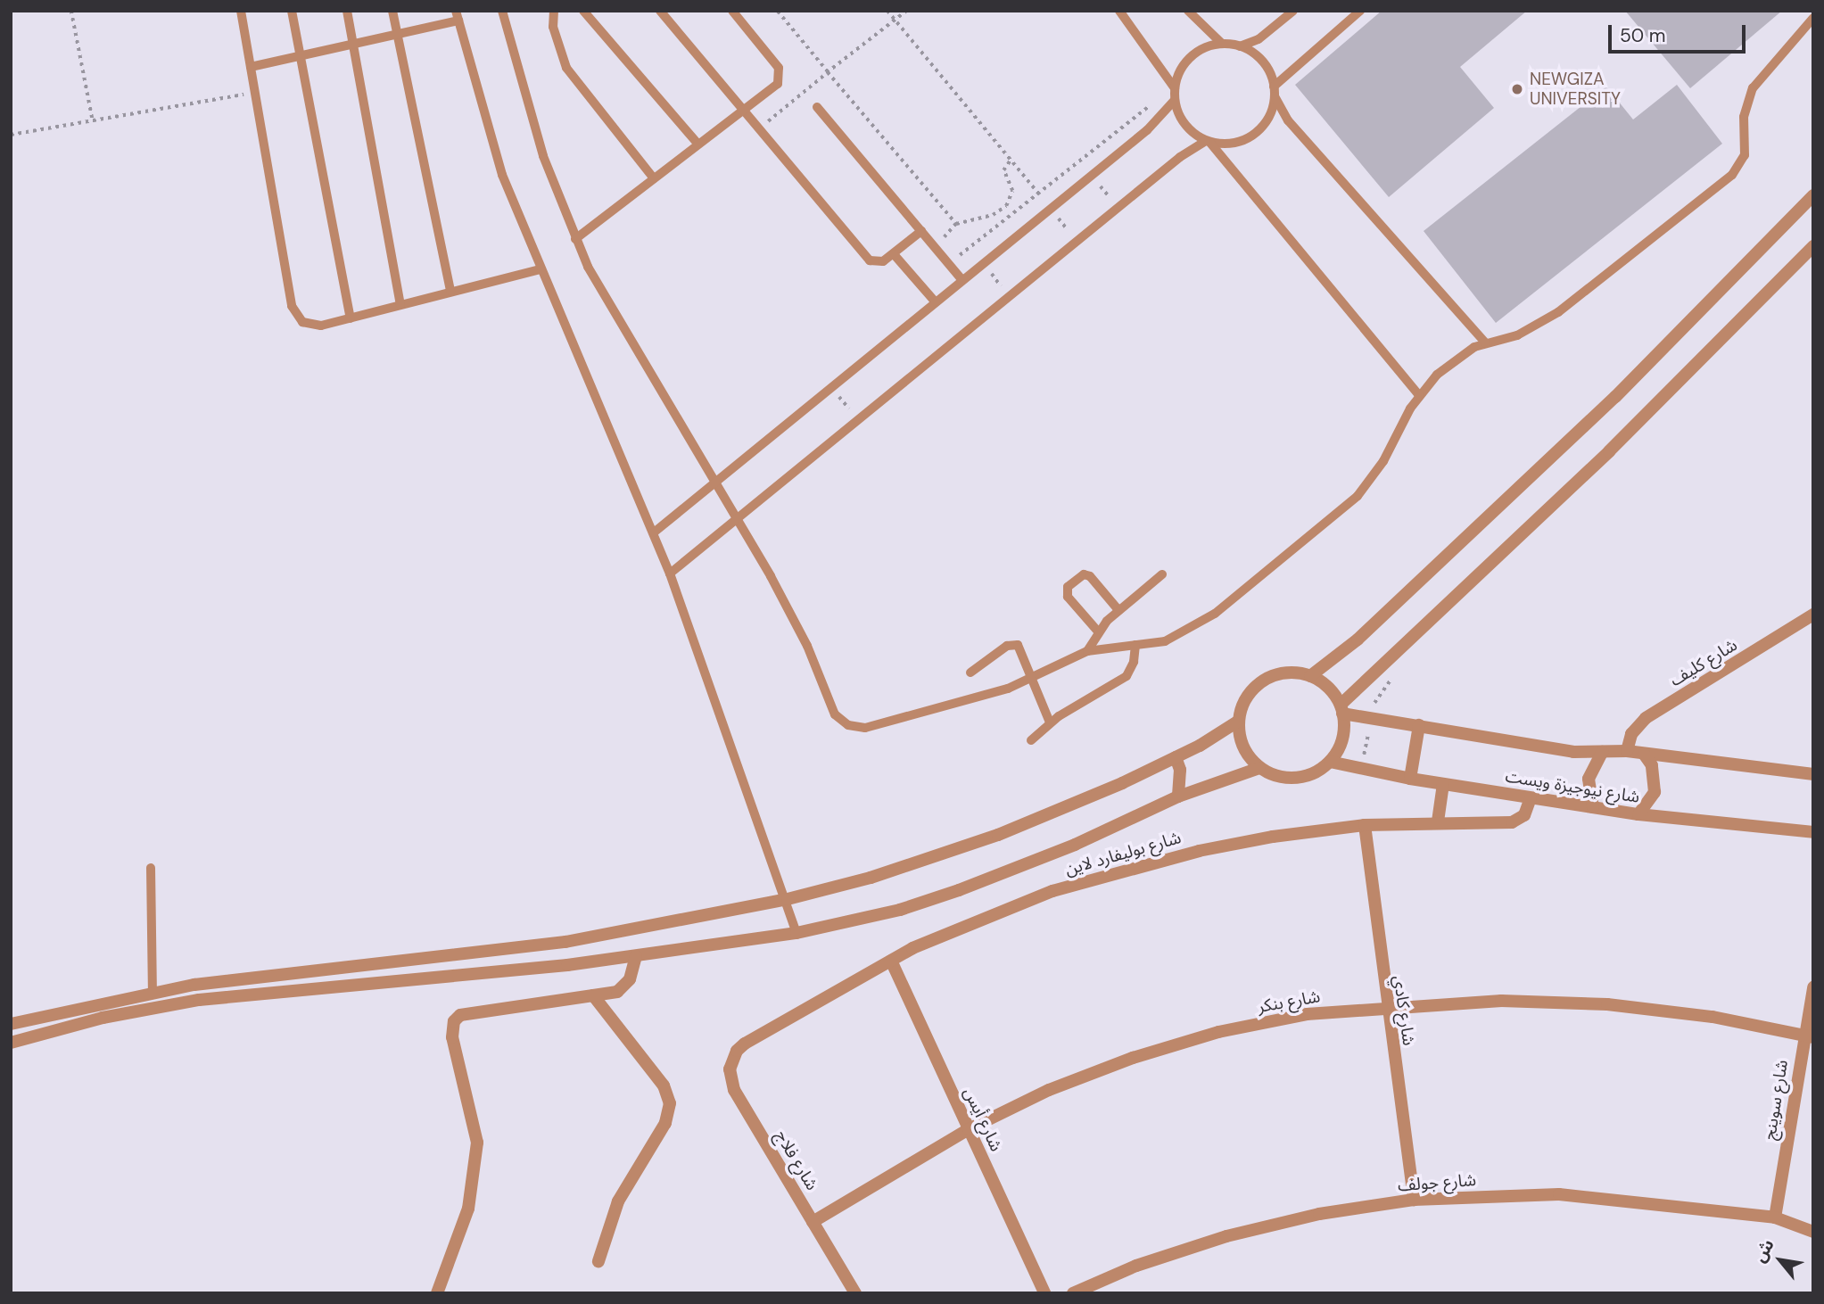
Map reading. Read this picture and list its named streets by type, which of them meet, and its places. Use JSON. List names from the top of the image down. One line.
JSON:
{"streets":{"street":["شارع كليف","شارع نيوجيزة ويست","شارع بوليفارد لاين","شارع بنكر","شارع كادي","شارع سوينج","شارع أيس","شارع فلاج","شارع جولف"]},"crossings":[["شارع كليف","شارع نيوجيزة ويست"],["شارع نيوجيزة ويست","شارع بوليفارد لاين"],["شارع بوليفارد لاين","شارع كادي"],["شارع بوليفارد لاين","شارع أيس"],["شارع بوليفارد لاين","شارع فلاج"],["شارع بنكر","شارع كادي"],["شارع بنكر","شارع سوينج"],["شارع بنكر","شارع أيس"],["شارع بنكر","شارع فلاج"],["شارع كادي","شارع جولف"],["شارع سوينج","شارع جولف"]],"places":["NEWGIZA UNIVERSITY"],"scale_bar":"50 m","north":"top left"}
